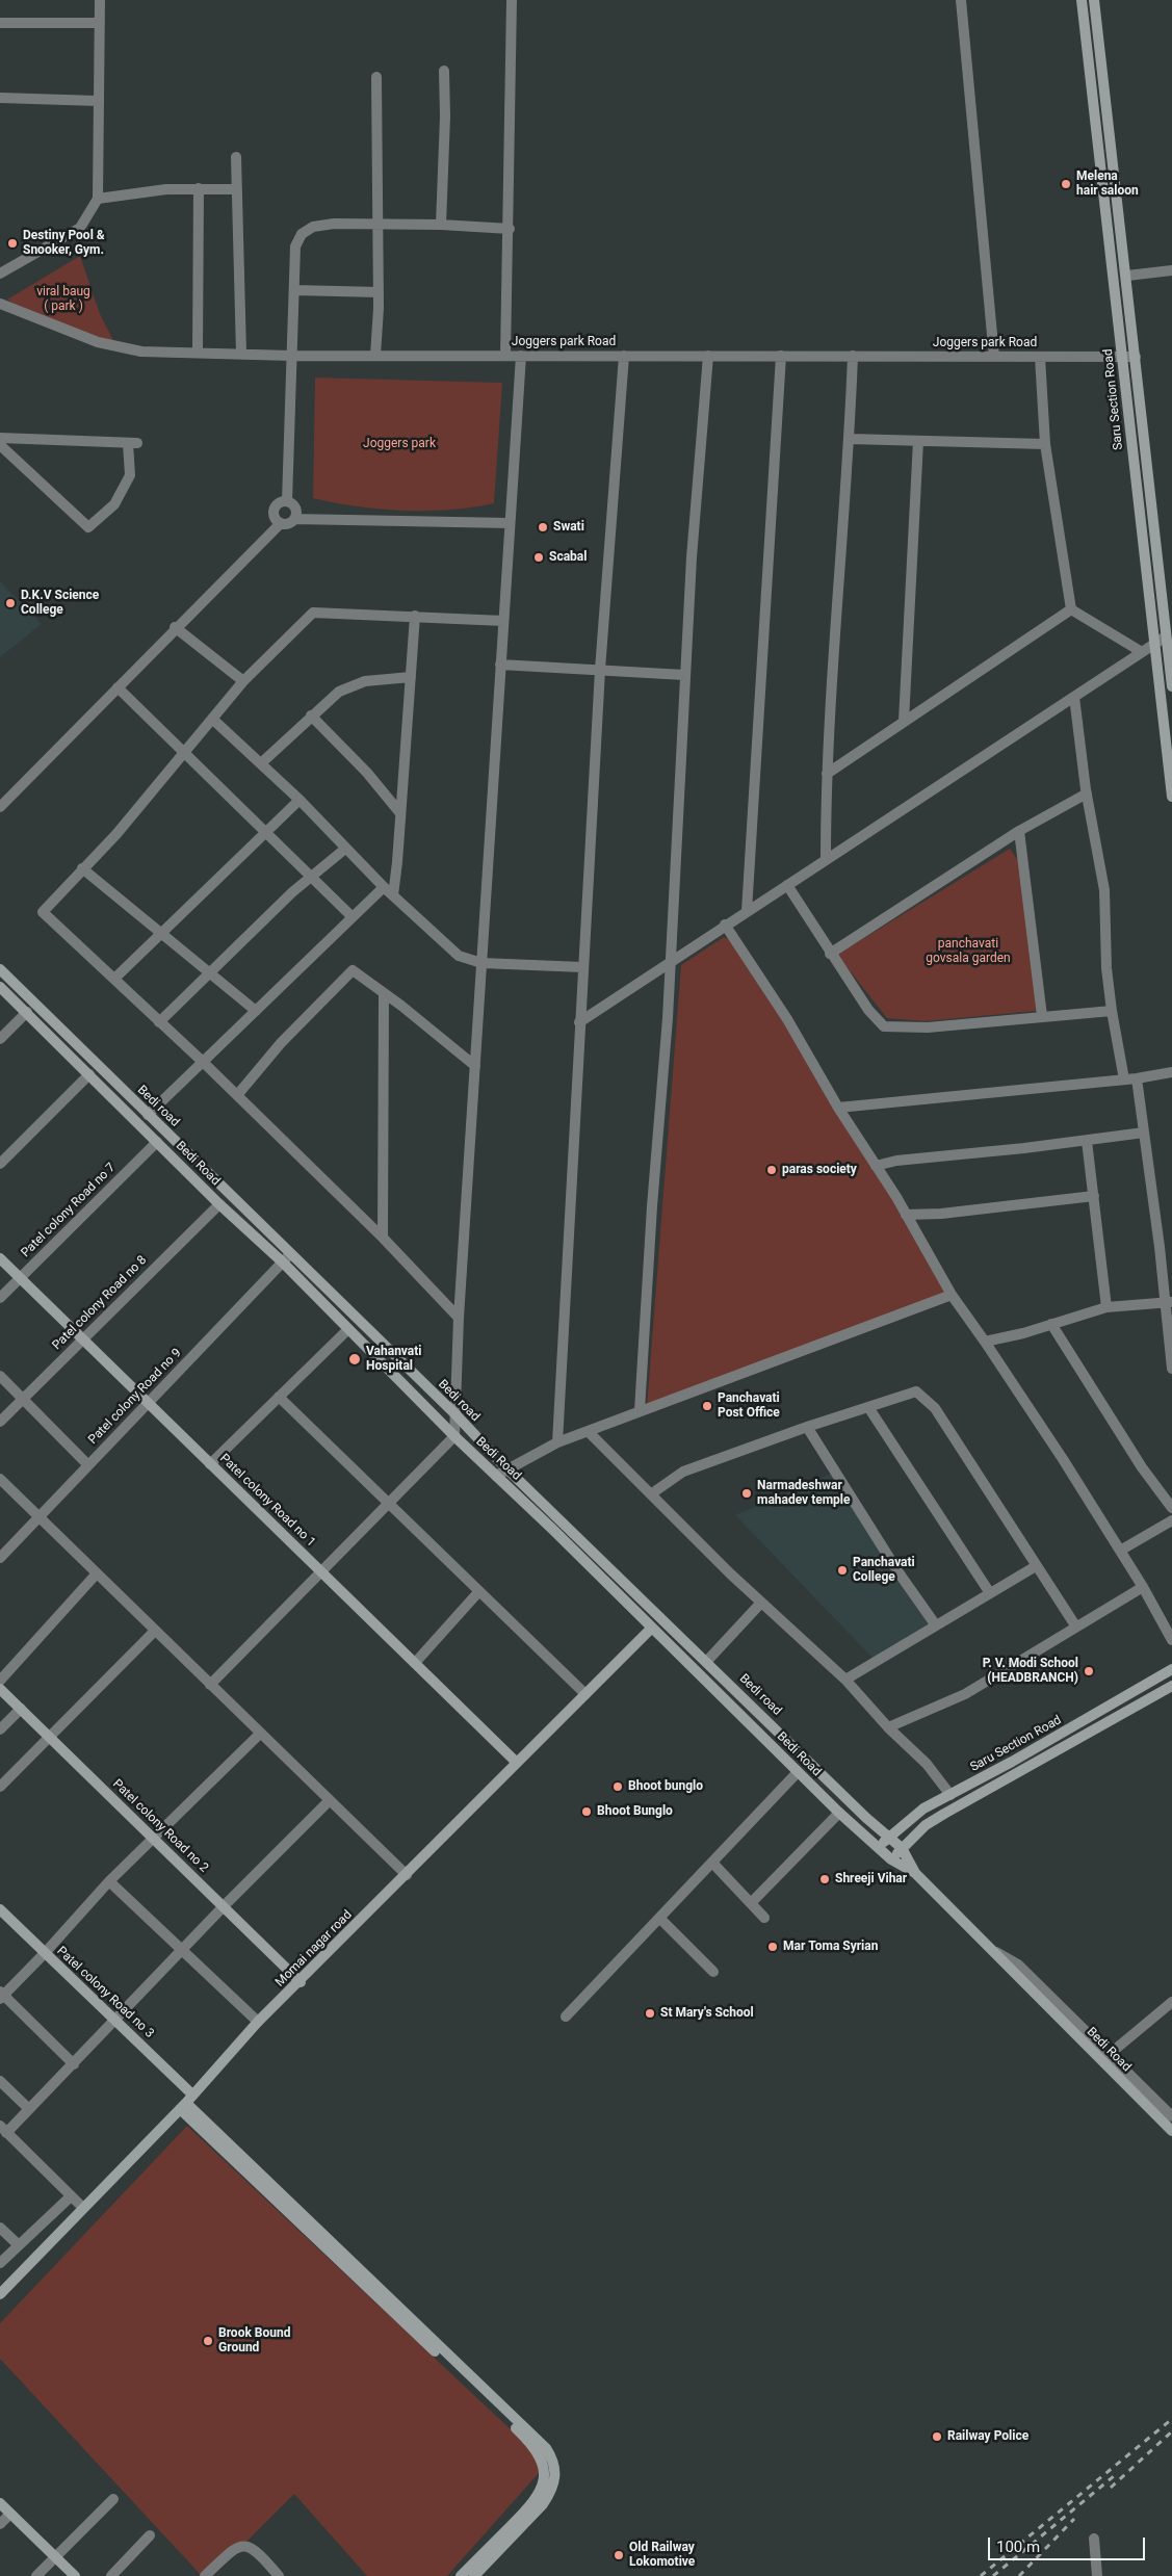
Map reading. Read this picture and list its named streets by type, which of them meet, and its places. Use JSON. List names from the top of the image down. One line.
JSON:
{"streets":{"street":["Joggers park Road","Saru Section Road","Bedi road","Bedi Road","Patel colony Road no 7","Patel colony Road no 8","Patel colony Road no 9","Patel colony Road no 1","Patel colony Road no 2","Momai nagar road","Patel colony Road no 3"]},"crossings":[["Joggers park Road","Saru Section Road"],["Saru Section Road","Bedi road"],["Saru Section Road","Bedi Road"],["Bedi road","Bedi Road"],["Bedi road","Patel colony Road no 9"],["Bedi Road","Patel colony Road no 7"],["Bedi Road","Patel colony Road no 8"],["Bedi Road","Patel colony Road no 9"],["Bedi Road","Momai nagar road"],["Patel colony Road no 7","Patel colony Road no 1"],["Patel colony Road no 8","Patel colony Road no 1"],["Patel colony Road no 9","Patel colony Road no 1"],["Patel colony Road no 1","Momai nagar road"],["Patel colony Road no 2","Momai nagar road"],["Momai nagar road","Patel colony Road no 3"]],"parks":["viral baug ( park )","Joggers park","panchavati govsala garden"],"places":["Melena hair saloon","Destiny Pool & Snooker, Gym.","Swati","Scabal","D.K.V Science College","paras society","Vahanvati Hospital","Panchavati Post Office","Narmadeshwar mahadev temple","Panchavati College","P. V. Modi School (HEADBRANCH)","Bhoot bunglo","Bhoot Bunglo","Shreeji Vihar","Mar Toma Syrian","St Mary's School","Brook Bound Ground","Railway Police","Old Railway Lokomotive"],"scale_bar":"100 m"}
